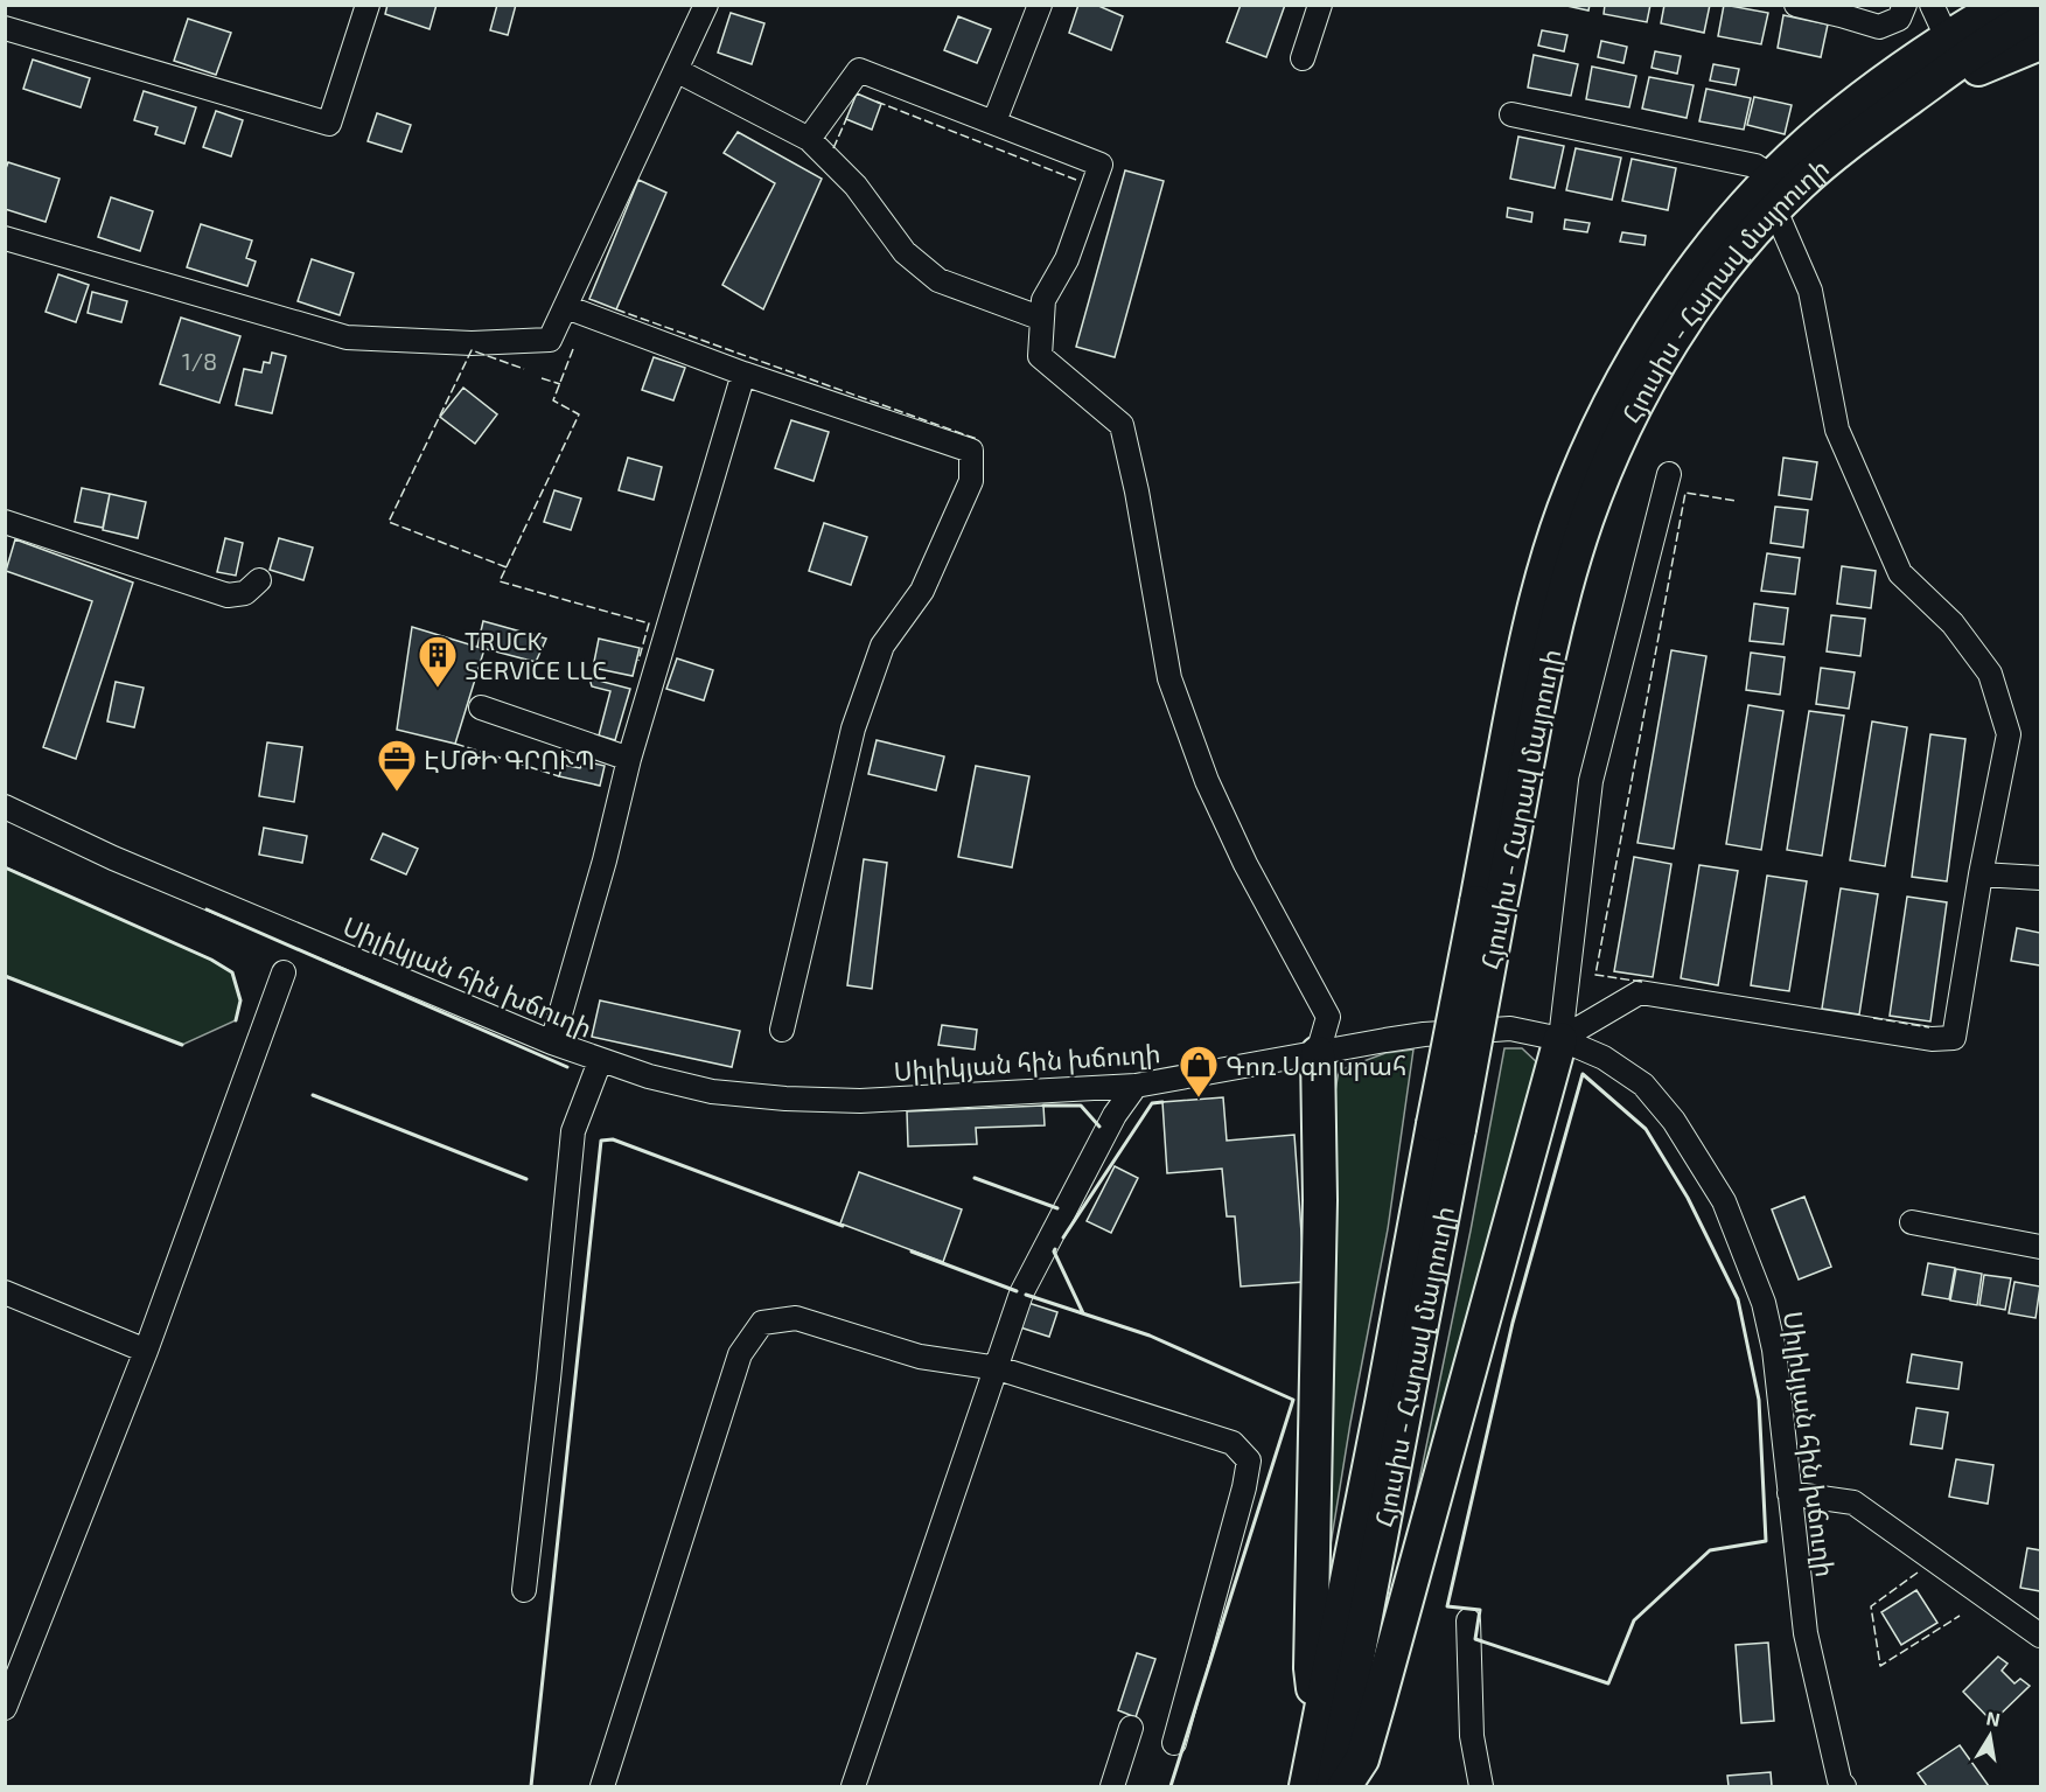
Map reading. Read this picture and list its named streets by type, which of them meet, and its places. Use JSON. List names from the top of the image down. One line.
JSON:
{"streets":{"highway":["Հյուսիս - Հարավ մայրուղի"],"street":["Սիլիկյան հին խճուղի"]},"places":{"building":["TRUCK SERVICE LLC"],"office":["ԷՄԹԻ ԳՐՈՒՊ"],"shop":["Գոռ Սգո սրահ"]},"house_numbers":["1/8"],"north":"top"}
